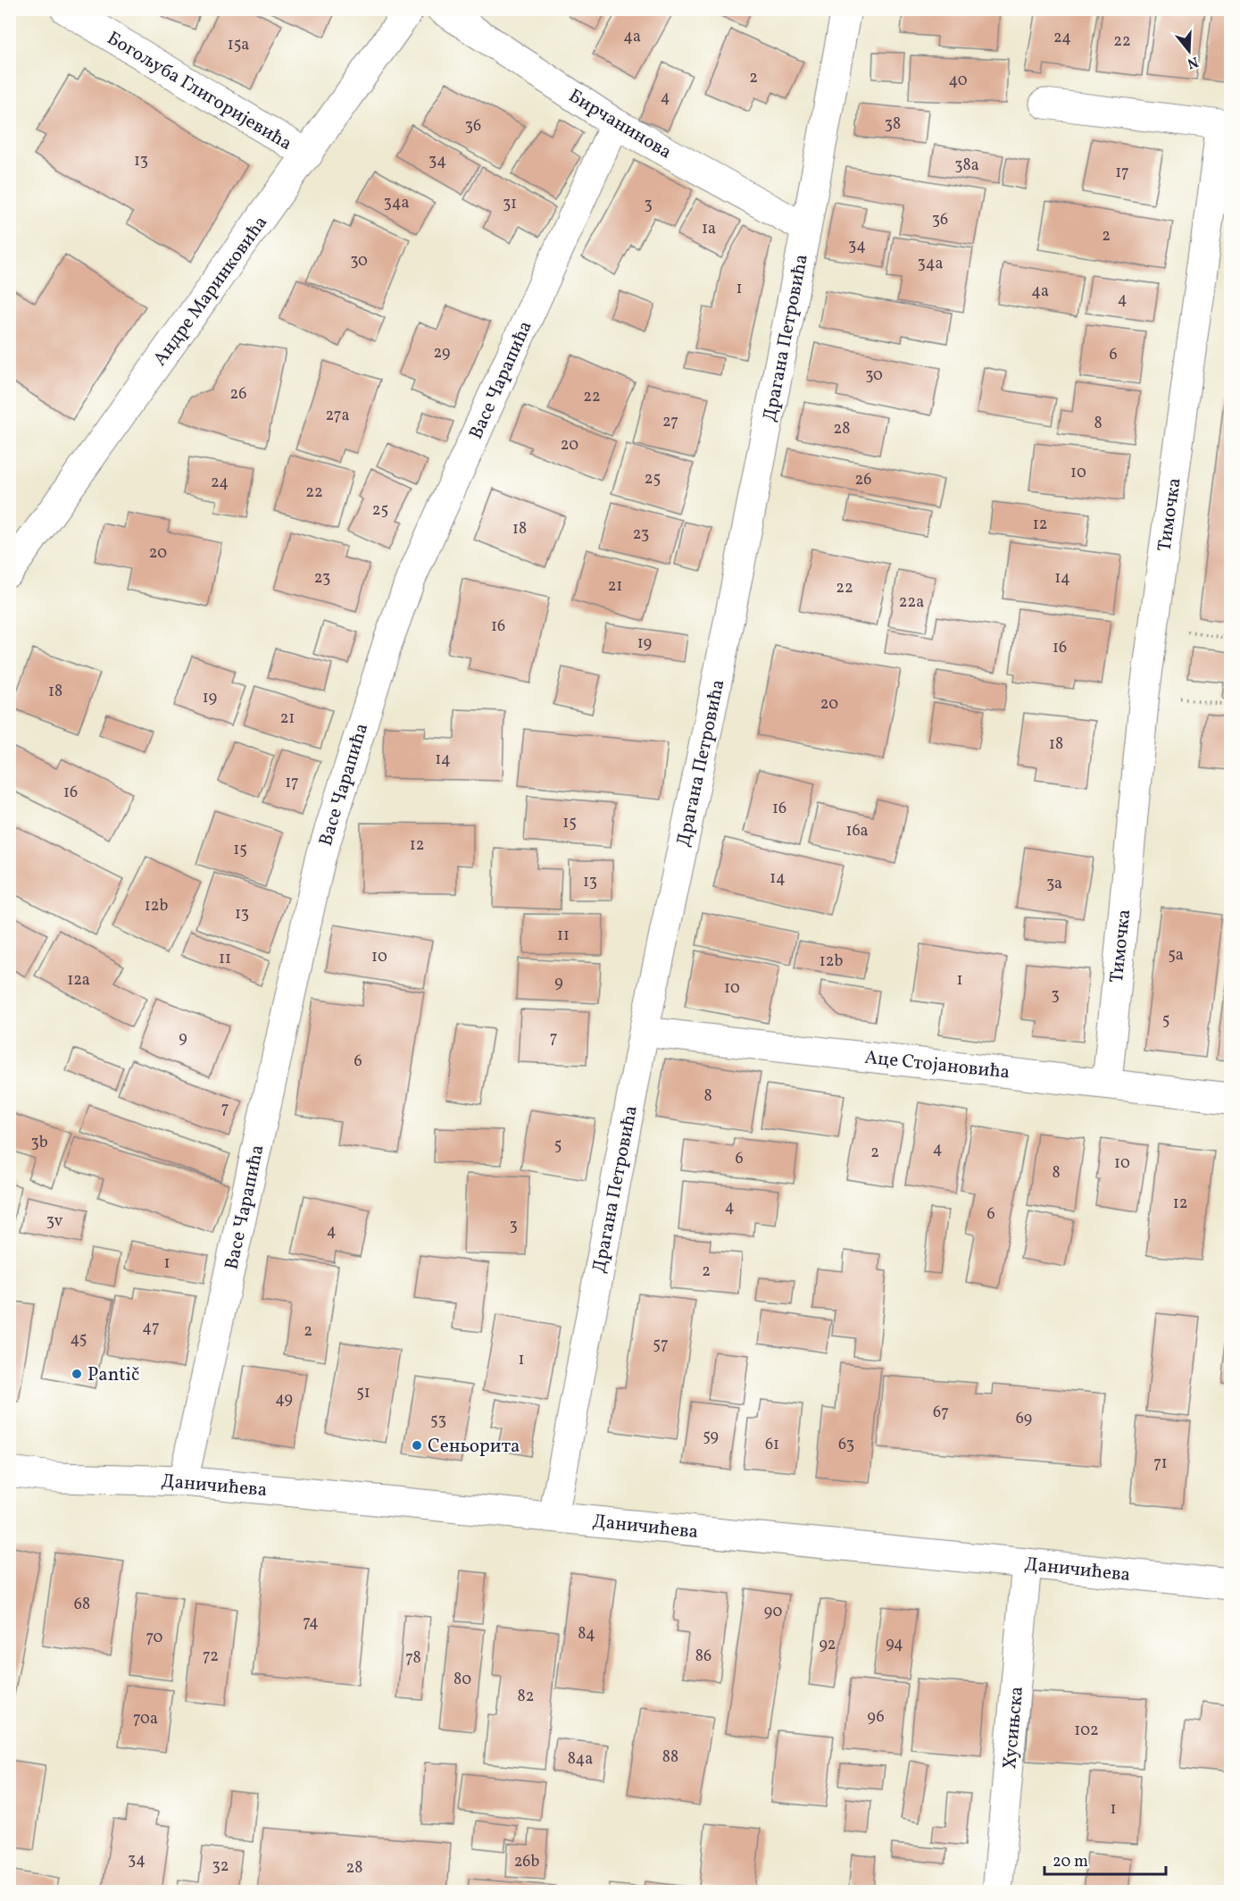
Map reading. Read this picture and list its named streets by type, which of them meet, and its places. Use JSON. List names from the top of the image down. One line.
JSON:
{"streets":{"street":["Богољуба Глигоријевића","Бирчанинова","Андре Маринковића","Драгана Петровића","Васе Чарапића","Тимочка","Аце Стојановића","Даничићева","Хусињска"]},"crossings":[["Богољуба Глигоријевића","Андре Маринковића"],["Бирчанинова","Драгана Петровића"],["Бирчанинова","Васе Чарапића"],["Драгана Петровића","Аце Стојановића"],["Драгана Петровића","Даничићева"],["Васе Чарапића","Даничићева"],["Тимочка","Аце Стојановића"],["Даничићева","Хусињска"]],"places":["Pantič","Сеньорита"],"house_numbers":["4a","24","22","15a","2","40","4","38","36","13","34","38a","17","34a","31","3","36","1a","2","34","30","34a","1","4a","4","29","6","30","26","22","27a","27","8","28","20","10","25","26","24","22","25","12","18","23","20","23","14","21","22","22a","16","19","16","18","19","20","21","18","14","17","16","16","15","16a","12","15","14","13","3a","12b","13","11","5a","10","11","12b","12a","1","9","10","3","5","9","7","6","8","7","3b","5","4","2","6","10","8","12","4","6","3v","3","4","1","2","47","2","45","57","1","51","49","67","69","53","59","61","63","71","68","90","74","84","70","94","92","72","86","78","80","82","96","70a","102","88","84a","1","34","26b","32","28"],"scale_bar":"20 m","north":"bottom"}
